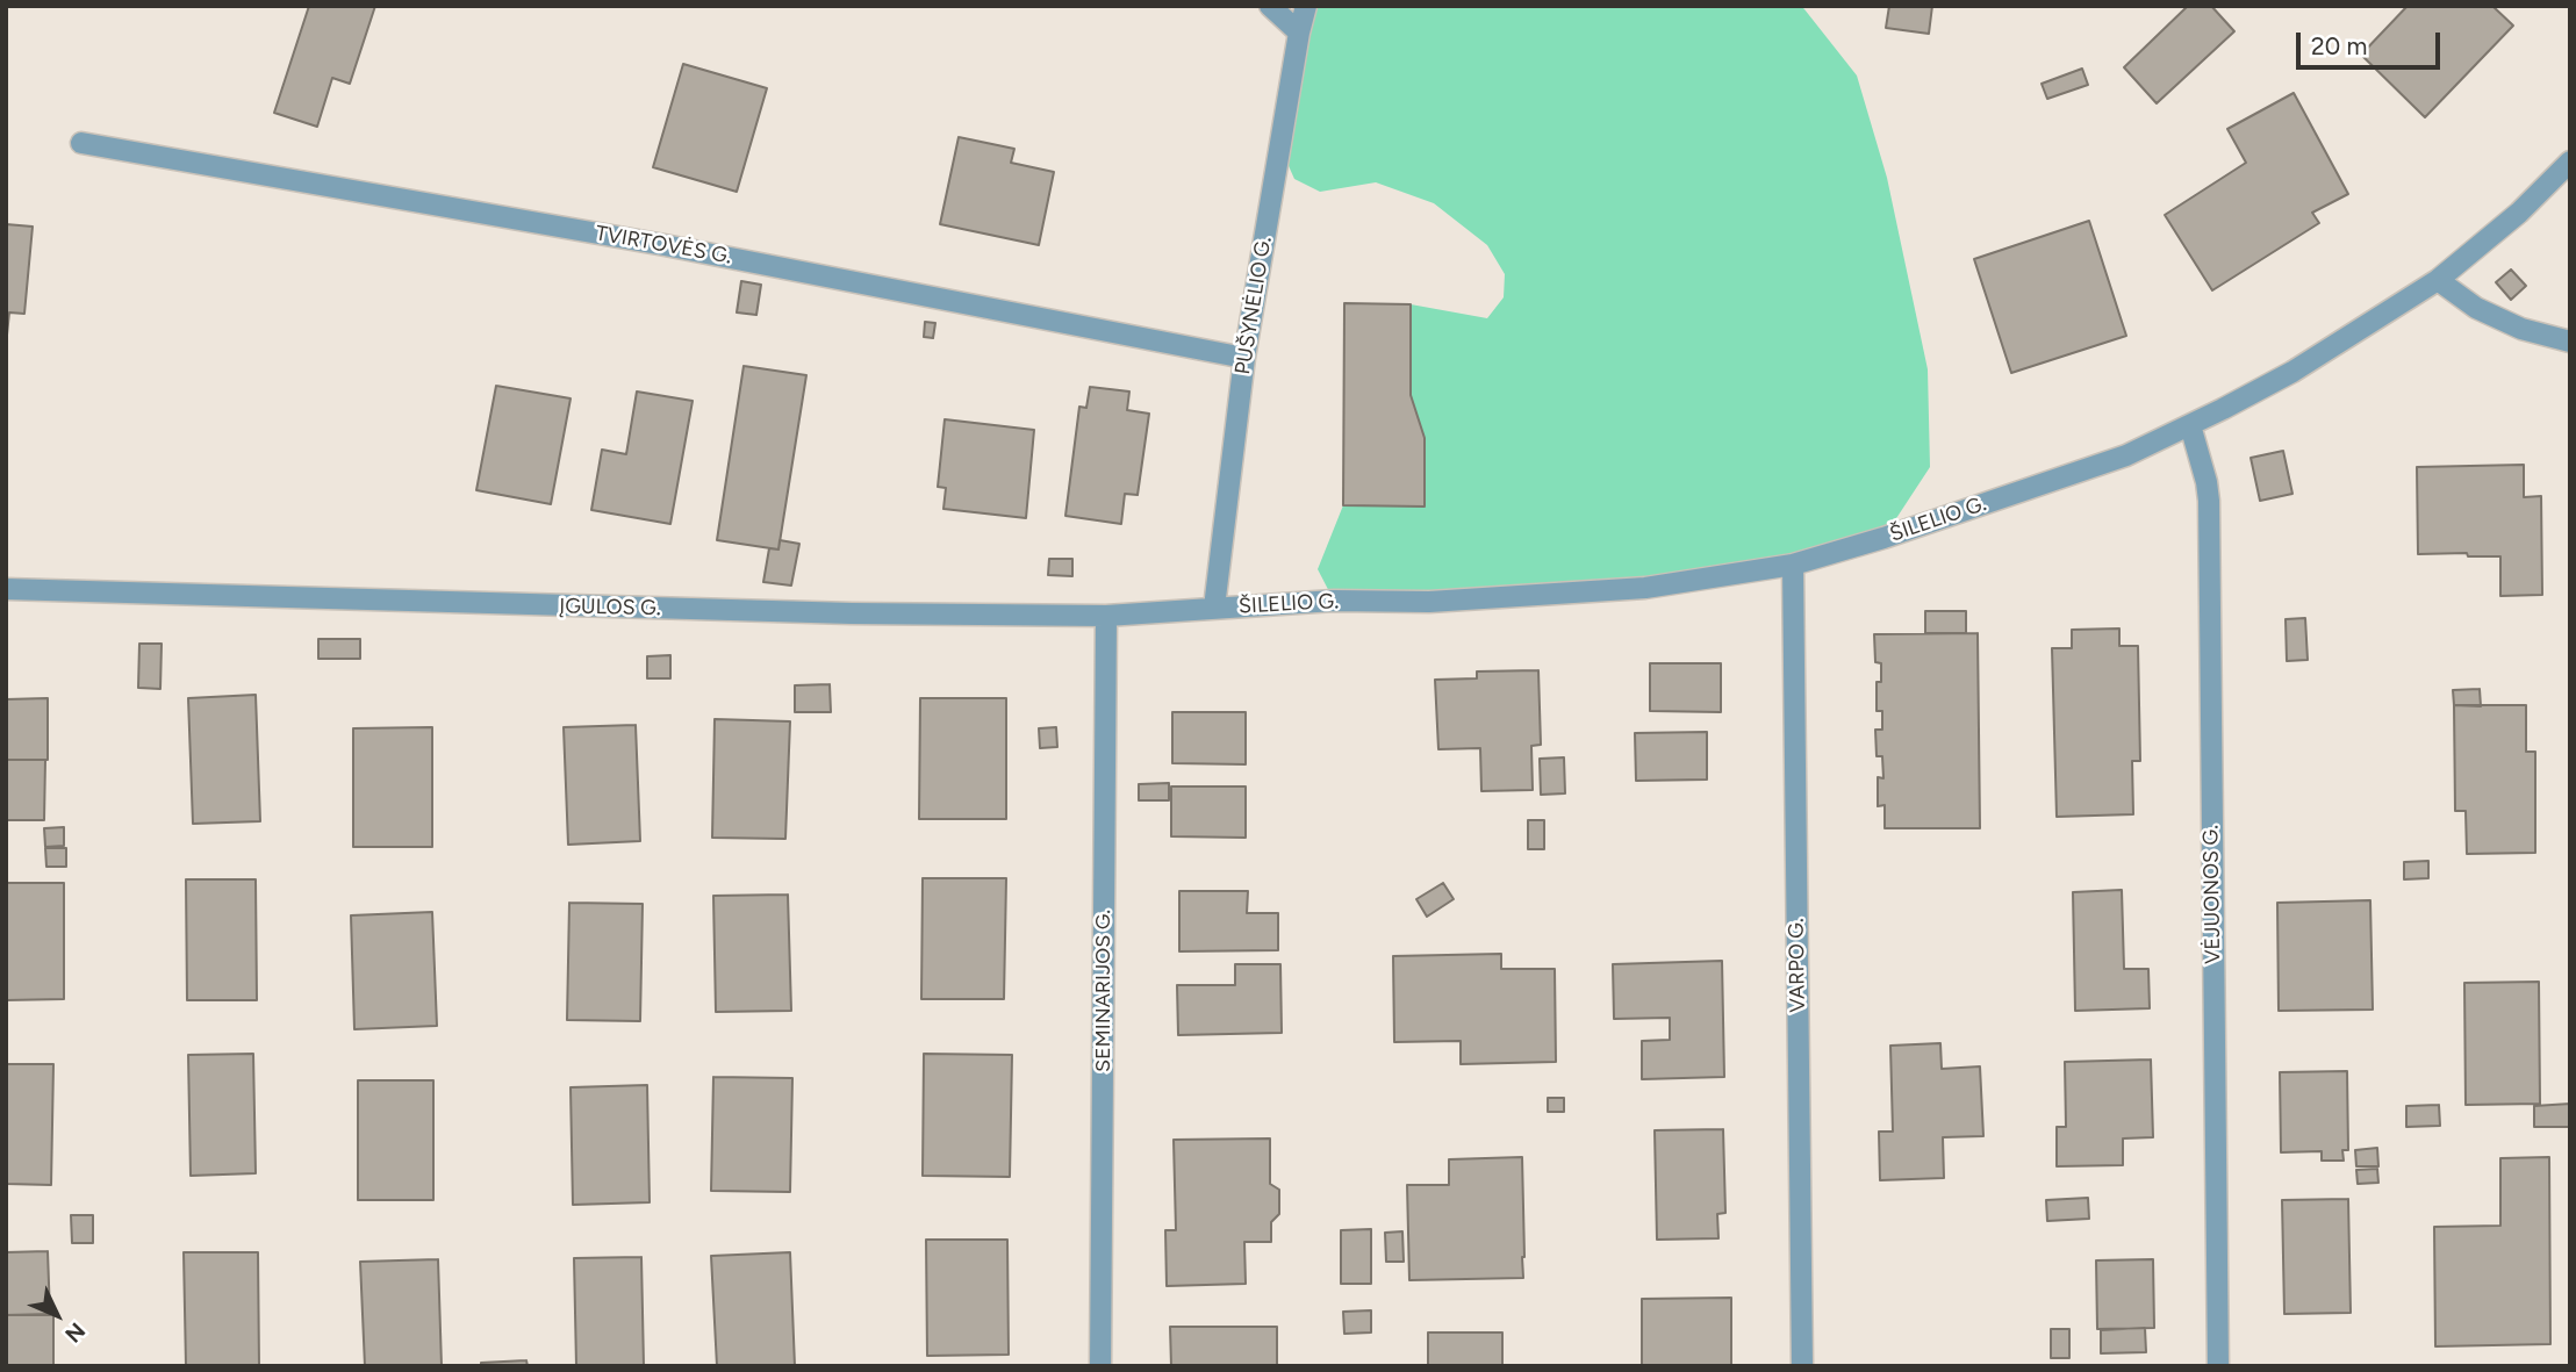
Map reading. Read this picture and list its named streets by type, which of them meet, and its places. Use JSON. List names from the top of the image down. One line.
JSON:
{"streets":{"street":["TVIRTOVĖS G.","PUŠYNĖLIO G.","ŠILELIO G.","ĮGULOS G.","VĖJUONOS G.","VARPO G.","SEMINARIJOS G."]},"crossings":[["TVIRTOVĖS G.","PUŠYNĖLIO G."],["PUŠYNĖLIO G.","ŠILELIO G."],["PUŠYNĖLIO G.","ĮGULOS G."],["ŠILELIO G.","ĮGULOS G."],["ŠILELIO G.","VĖJUONOS G."],["ŠILELIO G.","VARPO G."],["ĮGULOS G.","SEMINARIJOS G."]],"scale_bar":"20 m","north":"bottom right"}
